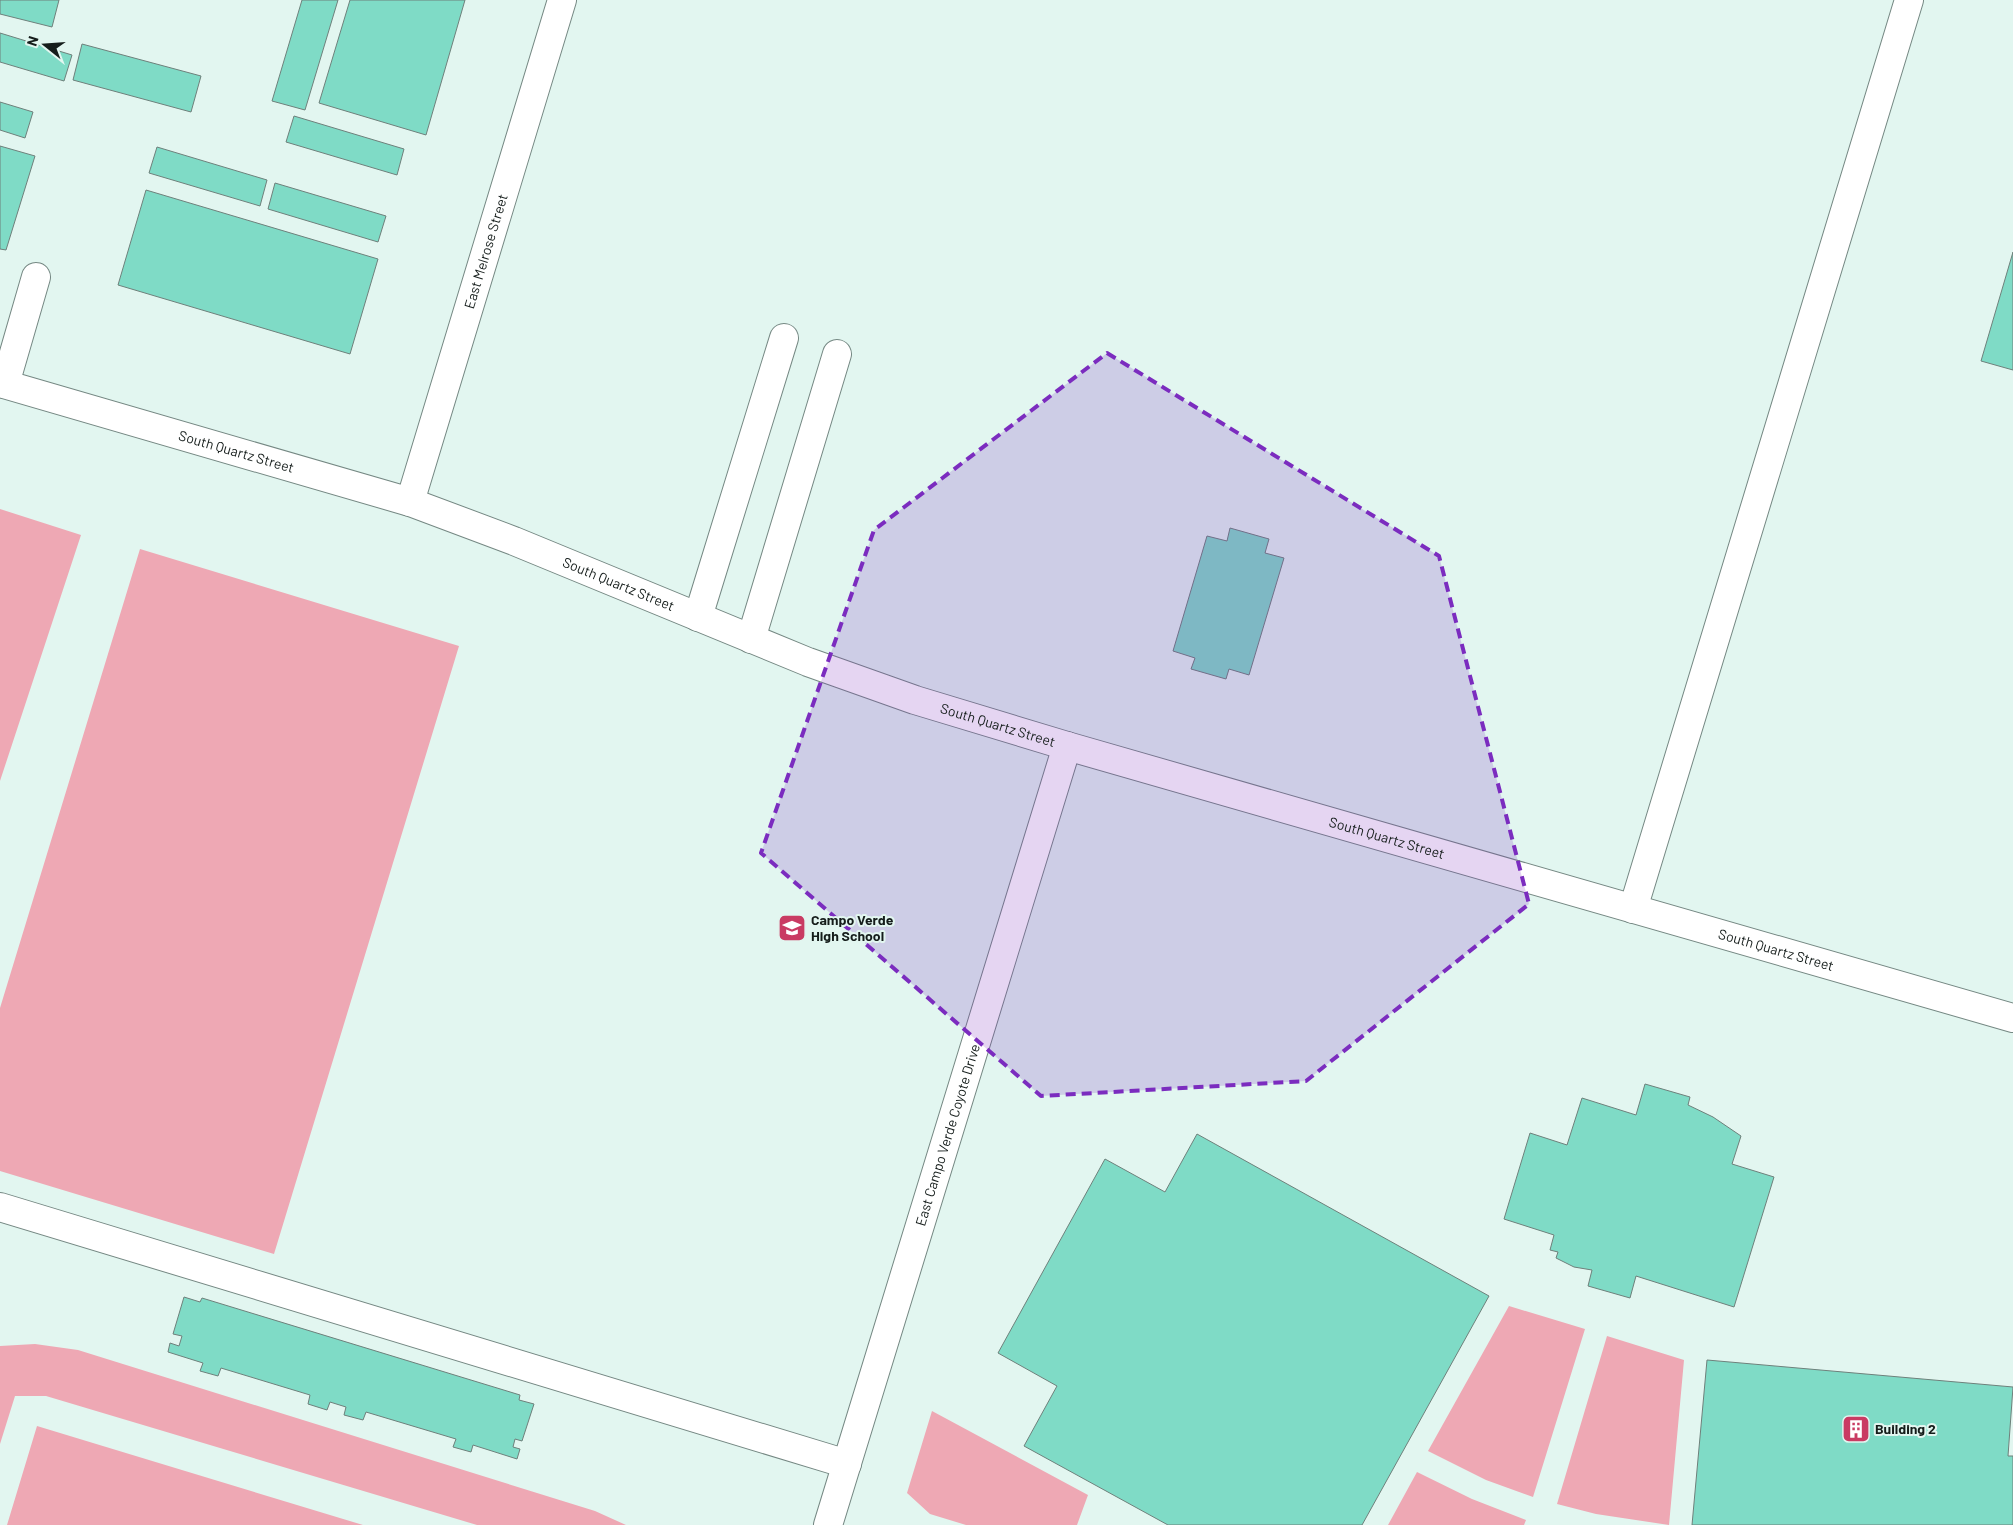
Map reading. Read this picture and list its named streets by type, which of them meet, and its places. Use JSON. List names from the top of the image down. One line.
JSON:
{"streets":{"street":["East Melrose Street","South Quartz Street","East Campo Verde Coyote Drive"]},"crossings":[["East Melrose Street","South Quartz Street"],["South Quartz Street","East Campo Verde Coyote Drive"]],"places":{"school or university":["Campo Verde High School"],"building":["Building 2"]},"north":"left"}
